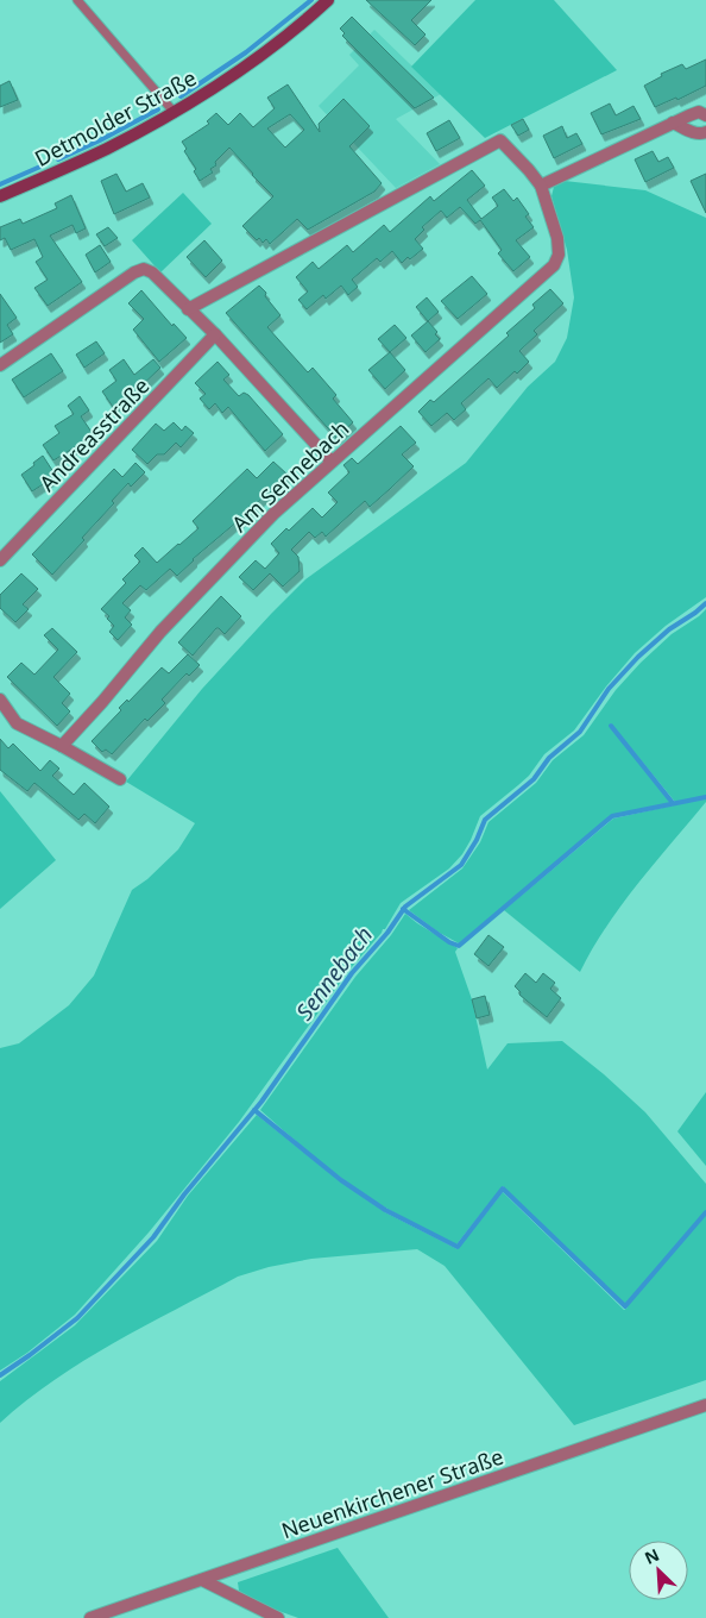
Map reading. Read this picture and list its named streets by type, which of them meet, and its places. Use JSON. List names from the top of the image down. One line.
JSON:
{"streets":{"main road":["Detmolder Straße"],"street":["Andreasstraße","Am Sennebach","Neuenkirchener Straße"]},"water":["Sennebach"],"north":"top left"}
